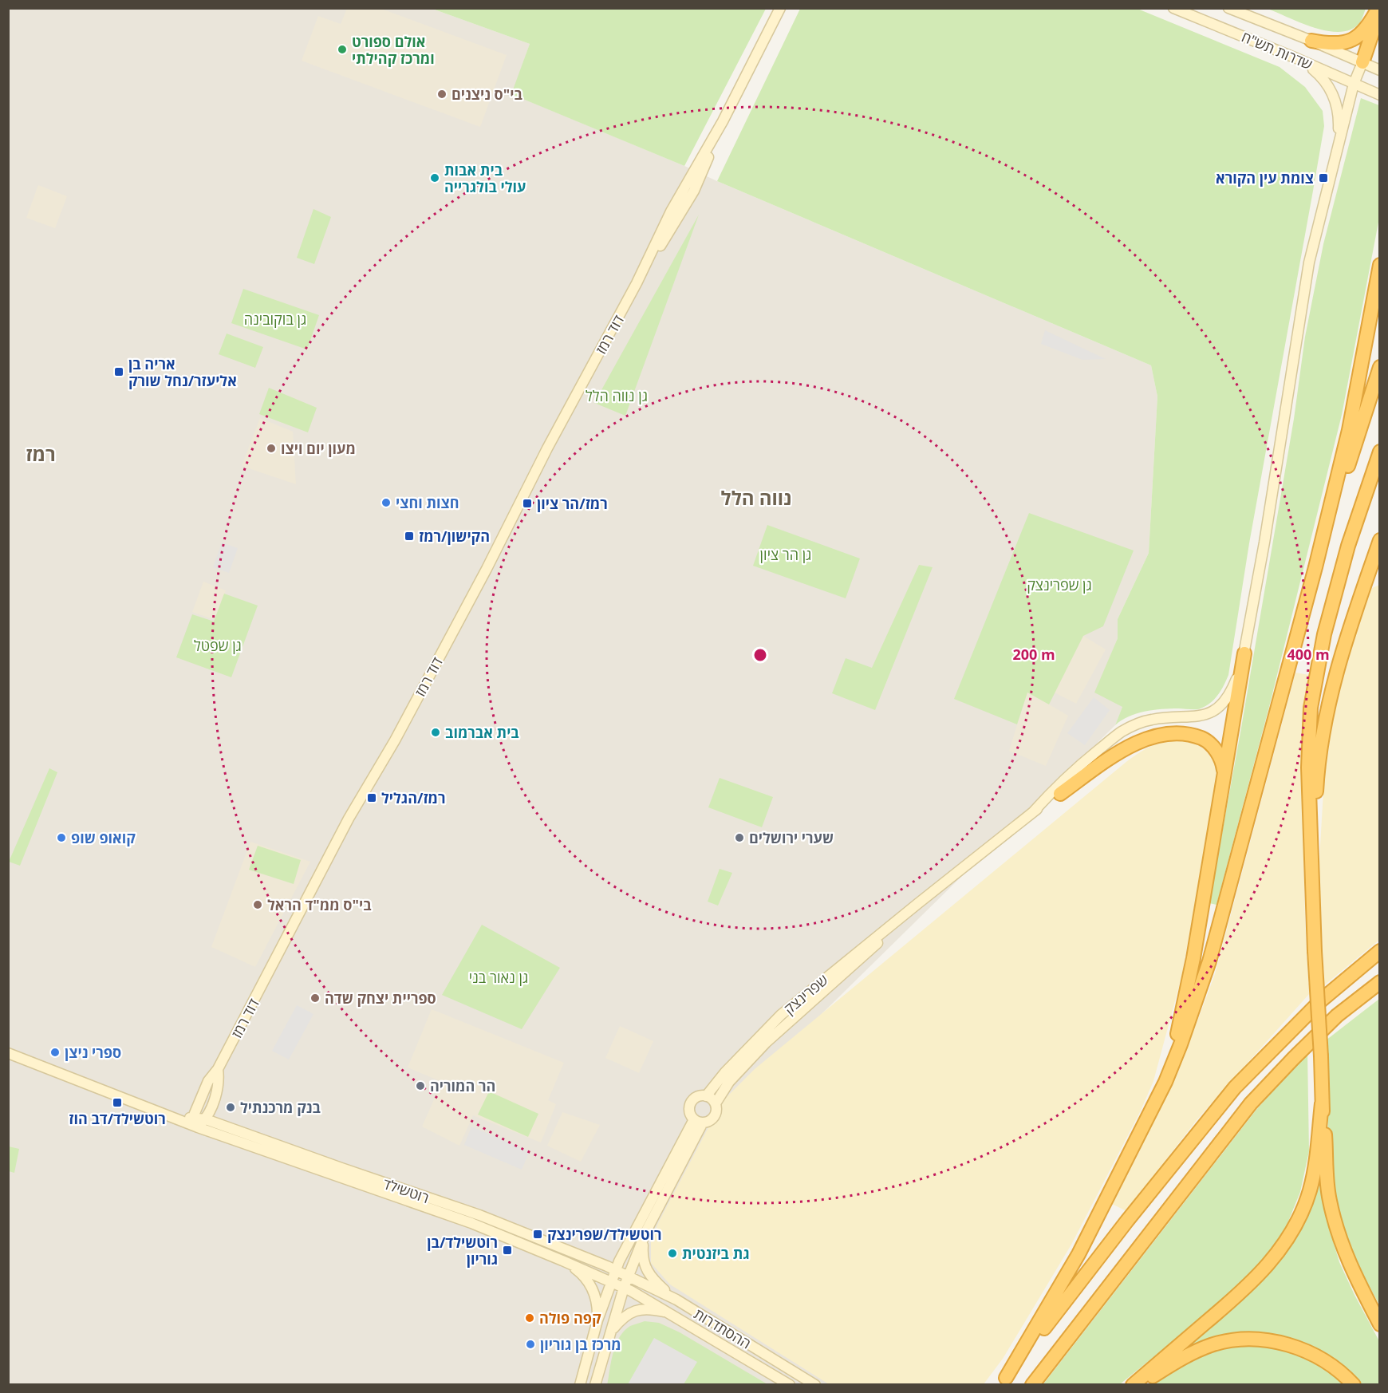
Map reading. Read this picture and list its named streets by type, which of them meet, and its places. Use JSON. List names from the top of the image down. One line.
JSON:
{"streets":{"main road":["שדרות תש\"ח","דוד רמז","שפרינצק","רוטשילד","ההסתדרות"]},"crossings":[["דוד רמז","רוטשילד"],["רוטשילד","ההסתדרות"]],"districts":["רמז","נווה הלל"],"parks":["גן בוקובינה","גן נווה הלל","גן הר ציון","גן שפרינצק","גן שפטל","גן נאור בני"],"places":{"other":["אולם ספורט ומרכז קהילתי","בי\"ס ניצנים","בית אבות עולי בולגרייה","מעון יום ויצו","חצות וחצי","בית אברמוב","קואופ שופ","שערי ירושלים","בי\"ס ממ\"ד הראל","ספריית יצחק שדה","ספרי ניצן","הר המוריה","בנק מרכנתיל","גת ביזנטית","קפה פולה","מרכז בן גוריון"],"transit":["צומת עין הקורא","אריה בן אליעזר/נחל שורק","רמז/הר ציון","הקישון/רמז","רמז/הגליל","רוטשילד/דב הוז","רוטשילד/שפרינצק","רוטשילד/בן גוריון"]},"rings":["200 m","400 m"]}
